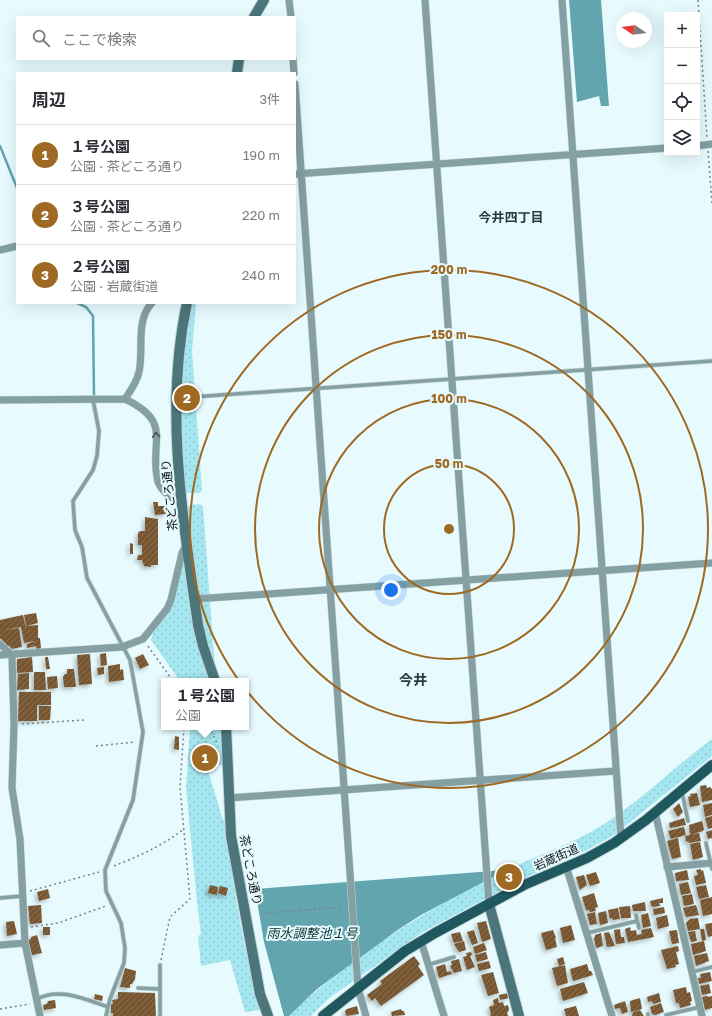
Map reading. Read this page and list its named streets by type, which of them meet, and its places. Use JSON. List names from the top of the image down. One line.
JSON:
{"streets":{"main road":["岩蔵街道"],"street":["茶どころ通り"]},"districts":["今井四丁目","今井"],"water":["雨水調整池１号"],"north":"left","page":{"map_buttons":["+","−"],"search":"ここで検索","heading":["周辺","3件"],"list":[{"mark":"1","name":"１号公園","note":"公園 · 茶どころ通り","value":"190 m"},{"mark":"2","name":"３号公園","note":"公園 · 茶どころ通り","value":"220 m"},{"mark":"3","name":"２号公園","note":"公園 · 岩蔵街道","value":"240 m"}],"pins":["2","1","3"],"popup":["１号公園","公園"]},"rings":["200 m","150 m","100 m","50 m"]}
